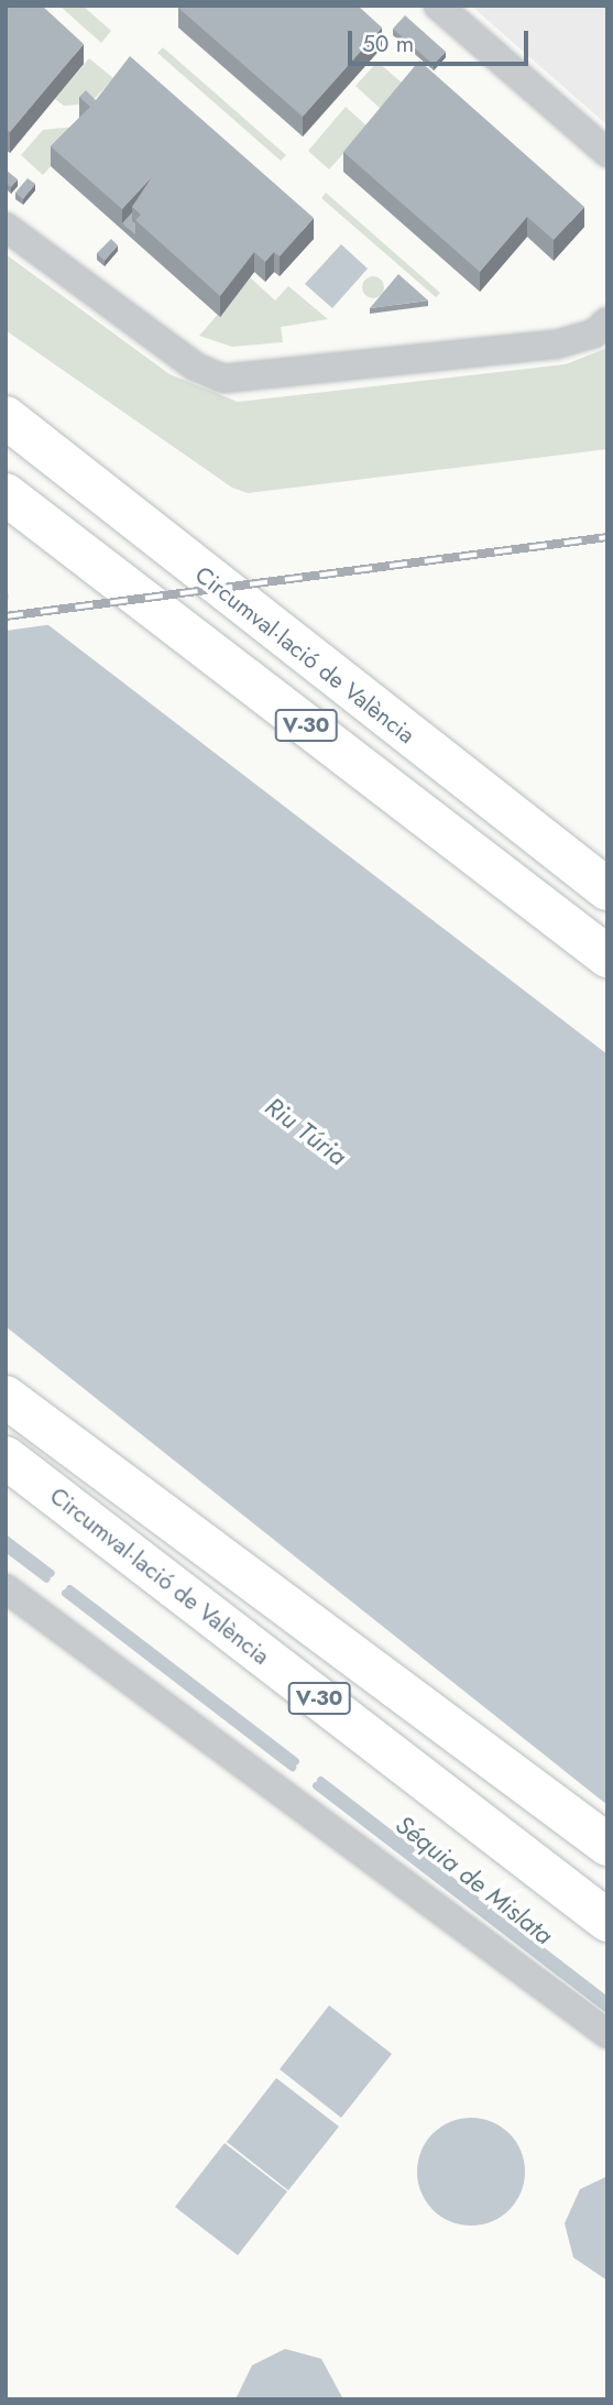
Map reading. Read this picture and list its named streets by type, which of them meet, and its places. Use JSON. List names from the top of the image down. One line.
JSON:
{"streets":{"highway":["Circumval·lació de València","V-30"]},"water":["Riu Túria","Séquia de Mislata"],"scale_bar":"50 m"}
